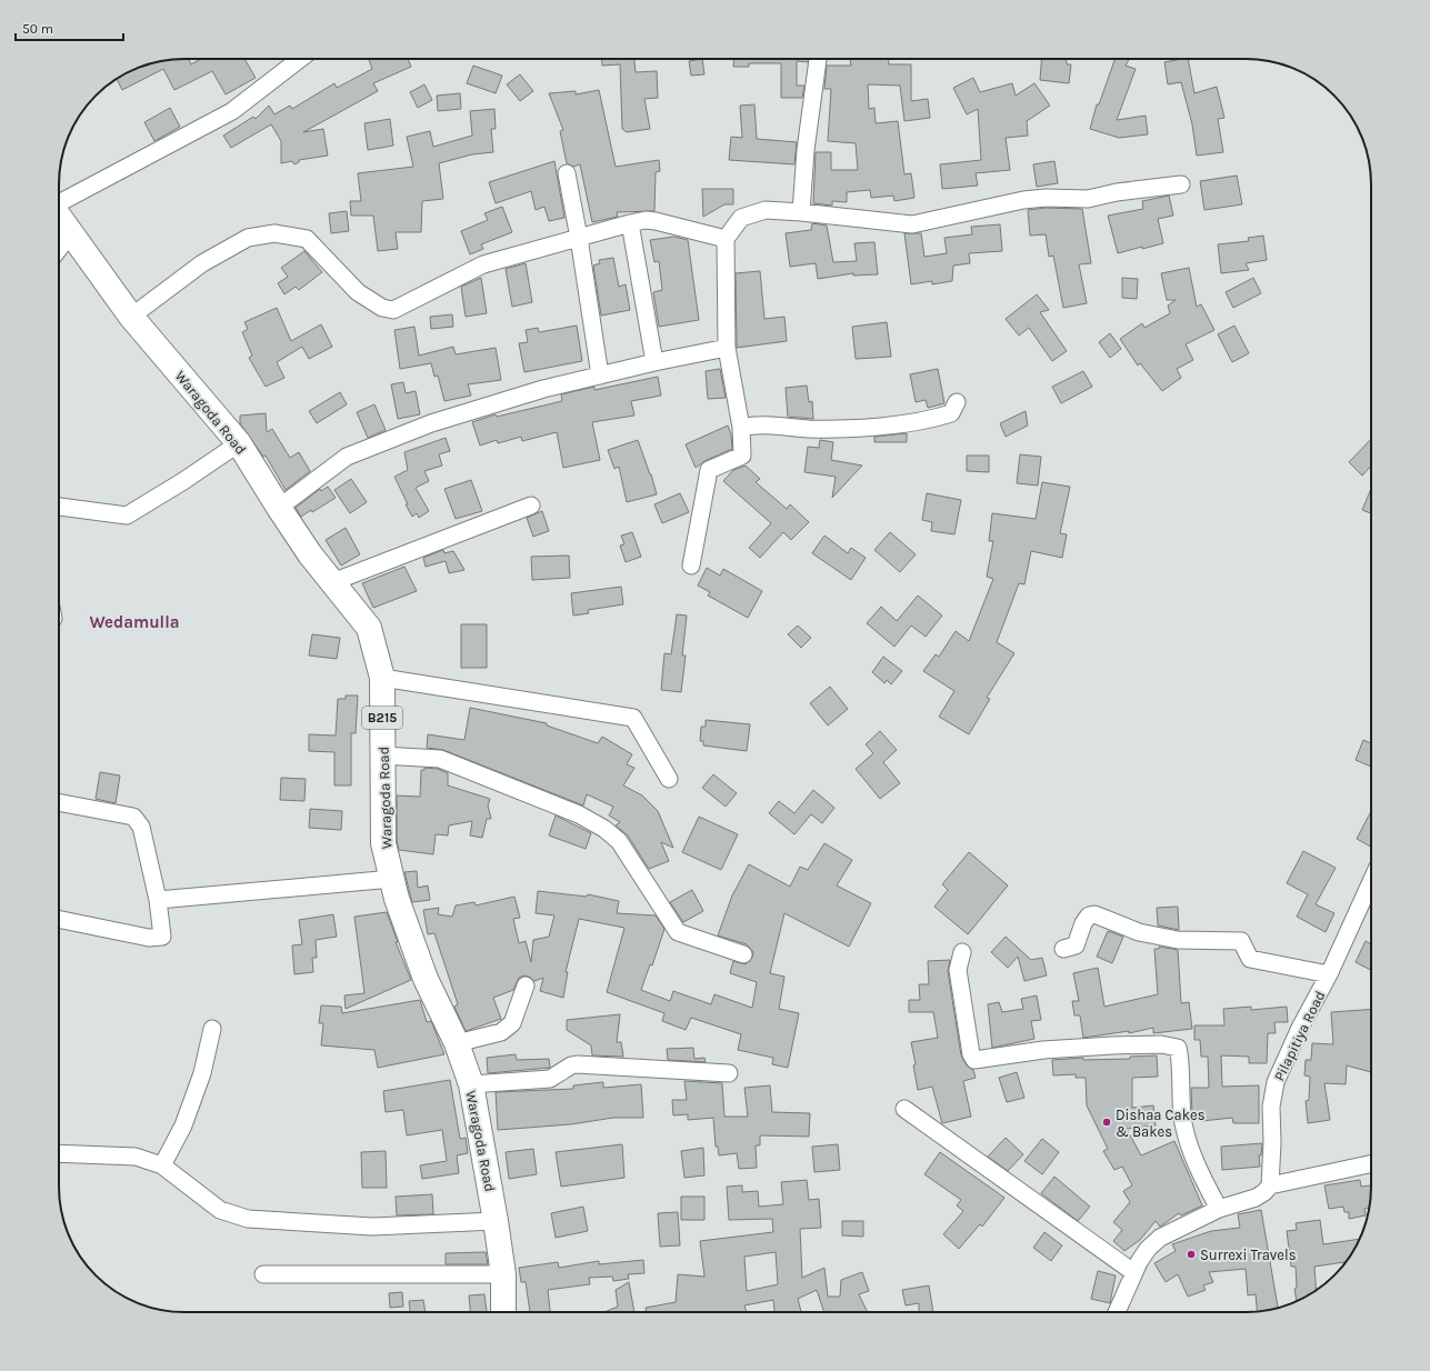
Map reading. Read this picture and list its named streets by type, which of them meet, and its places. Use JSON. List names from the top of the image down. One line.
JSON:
{"streets":{"main road":["Waragoda Road","B215"],"street":["Pilapitiya Road"]},"districts":["Wedamulla"],"places":["Dishaa Cakes & Bakes","Surrexi Travels"],"scale_bar":"50 m"}
